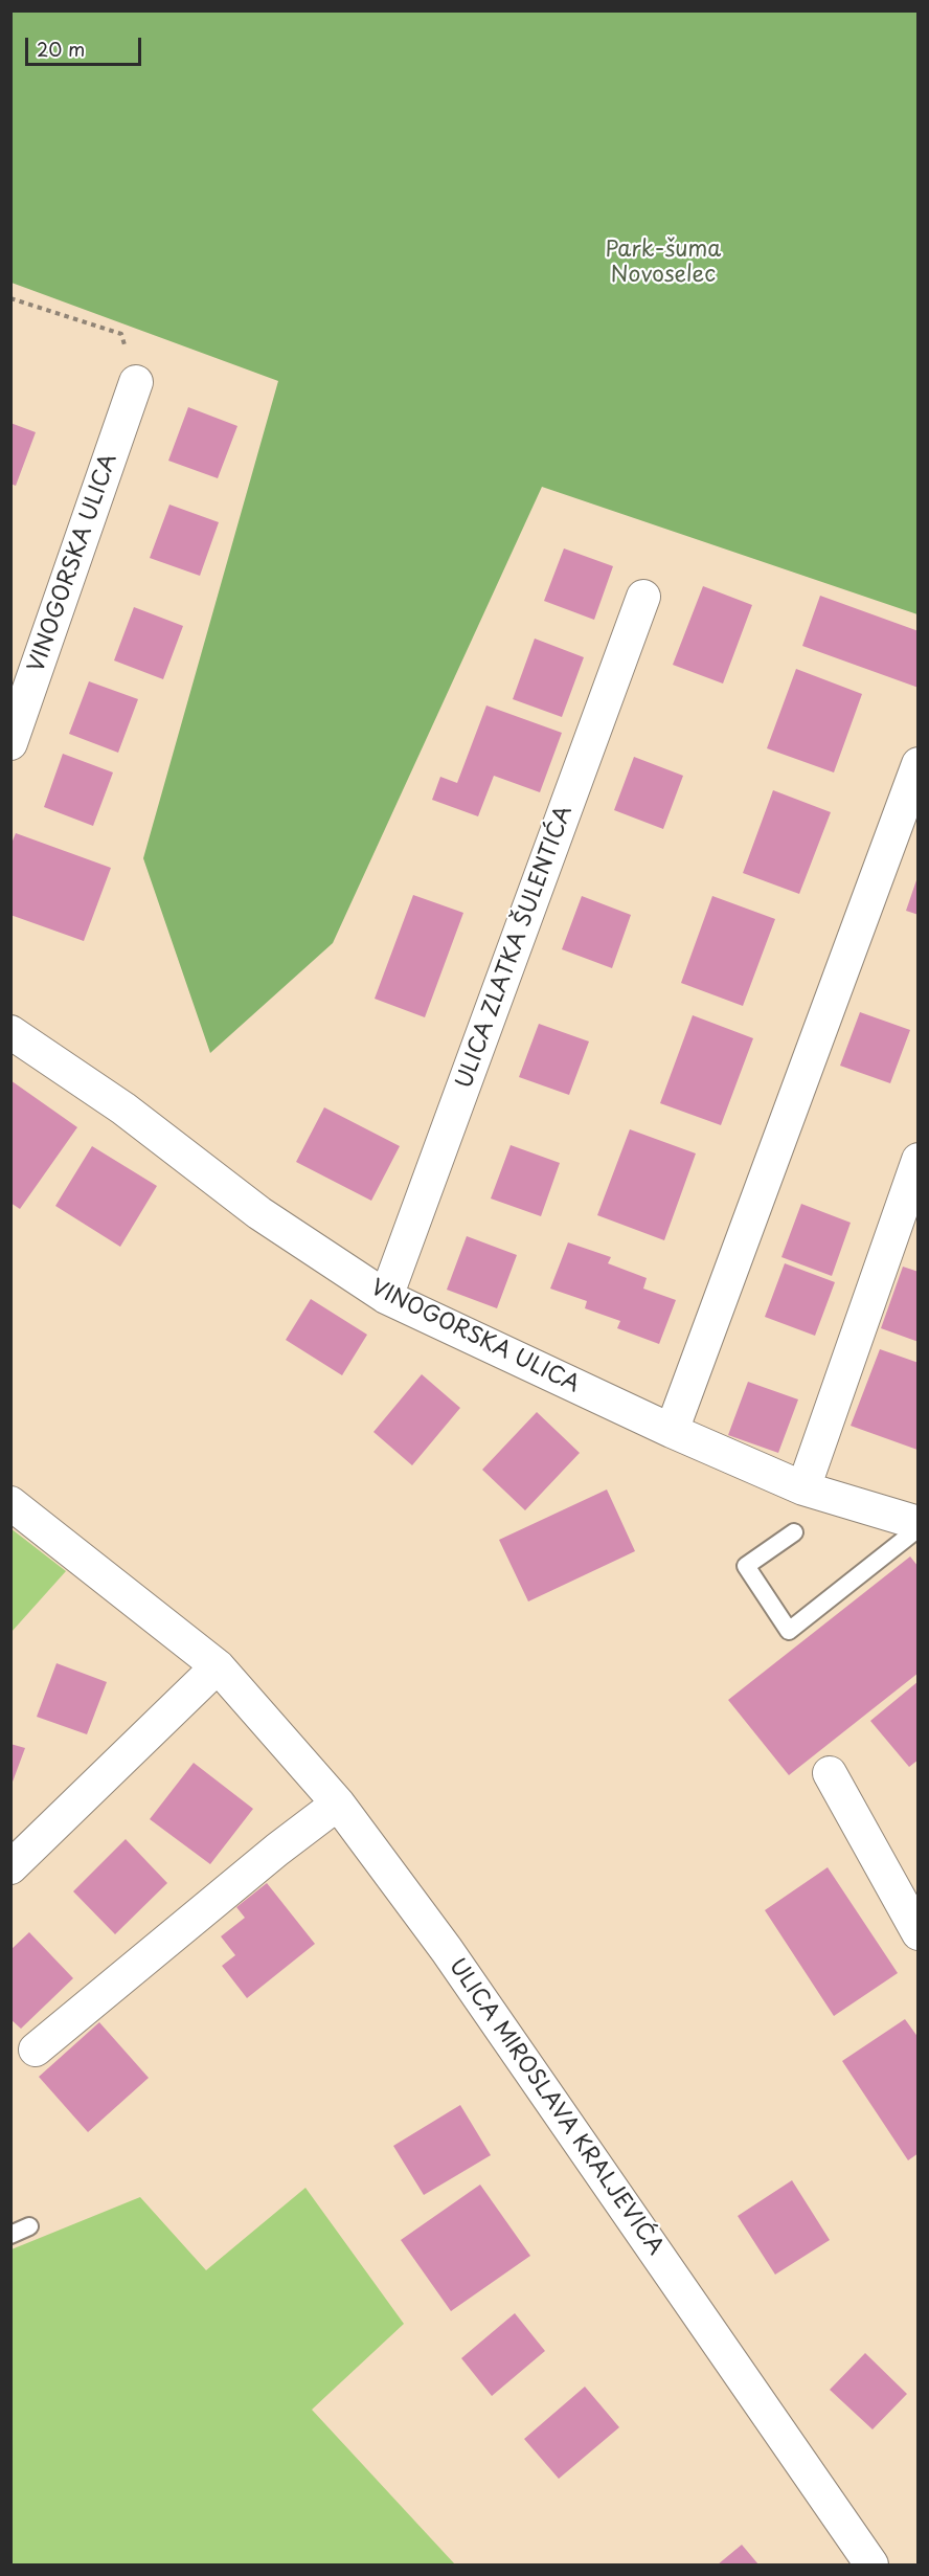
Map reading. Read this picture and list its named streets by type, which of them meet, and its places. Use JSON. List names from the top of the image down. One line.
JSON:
{"streets":{"street":["VINOGORSKA ULICA","ULICA ZLATKA ŠULENTIĆA","ULICA MIROSLAVA KRALJEVIĆA"]},"crossings":[["VINOGORSKA ULICA","ULICA ZLATKA ŠULENTIĆA"]],"parks":["Park-šuma Novoselec"],"scale_bar":"20 m"}
